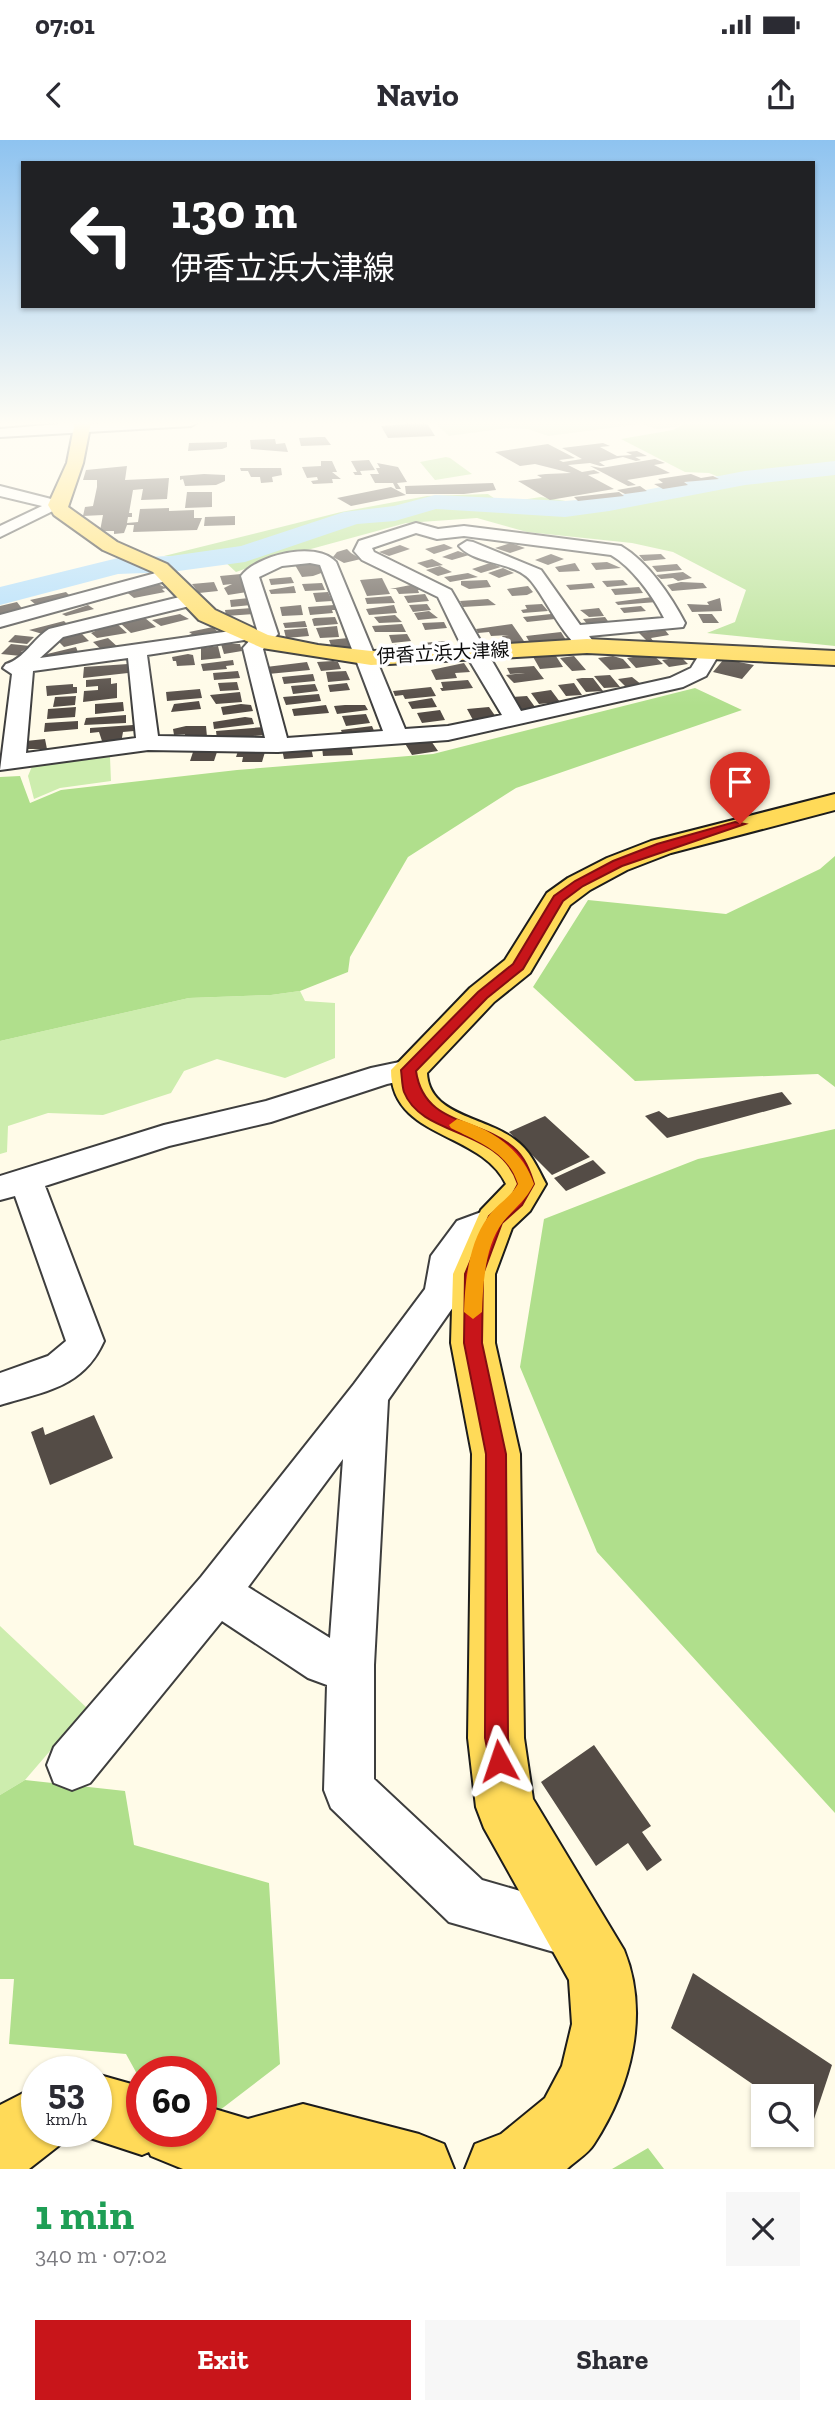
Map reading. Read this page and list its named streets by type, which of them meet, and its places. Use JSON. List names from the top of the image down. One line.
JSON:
{"streets":{"main road":["伊香立浜大津線"]},"page":{"status":"07:01","header":"Navio","turn":["130 m","伊香立浜大津線"],"speed":"53 km/h","limit":"60","heading":["1 min","340 m · 07:02"],"buttons":["Exit","Share"]}}
